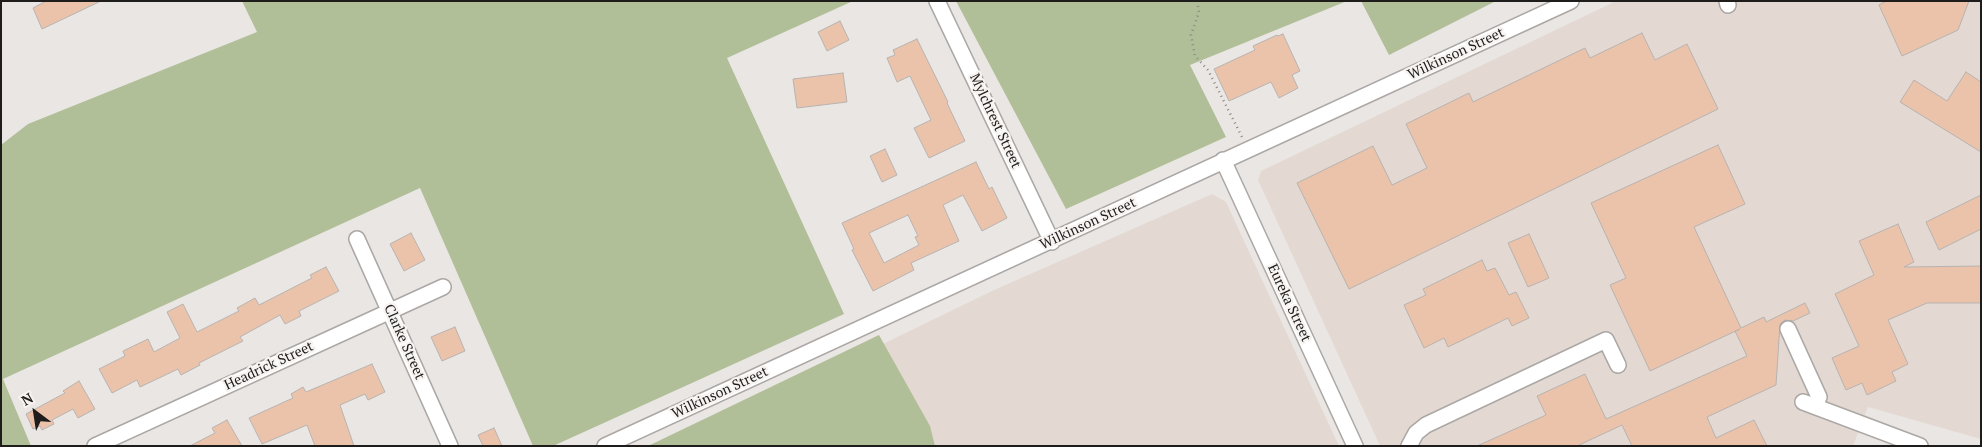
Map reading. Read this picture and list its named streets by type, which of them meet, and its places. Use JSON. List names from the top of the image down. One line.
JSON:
{"streets":{"street":["Wilkinson Street","Mylchrest Street","Eureka Street","Clarke Street","Headrick Street"]},"crossings":[["Wilkinson Street","Mylchrest Street"],["Wilkinson Street","Eureka Street"],["Clarke Street","Headrick Street"]],"north":"top left"}
